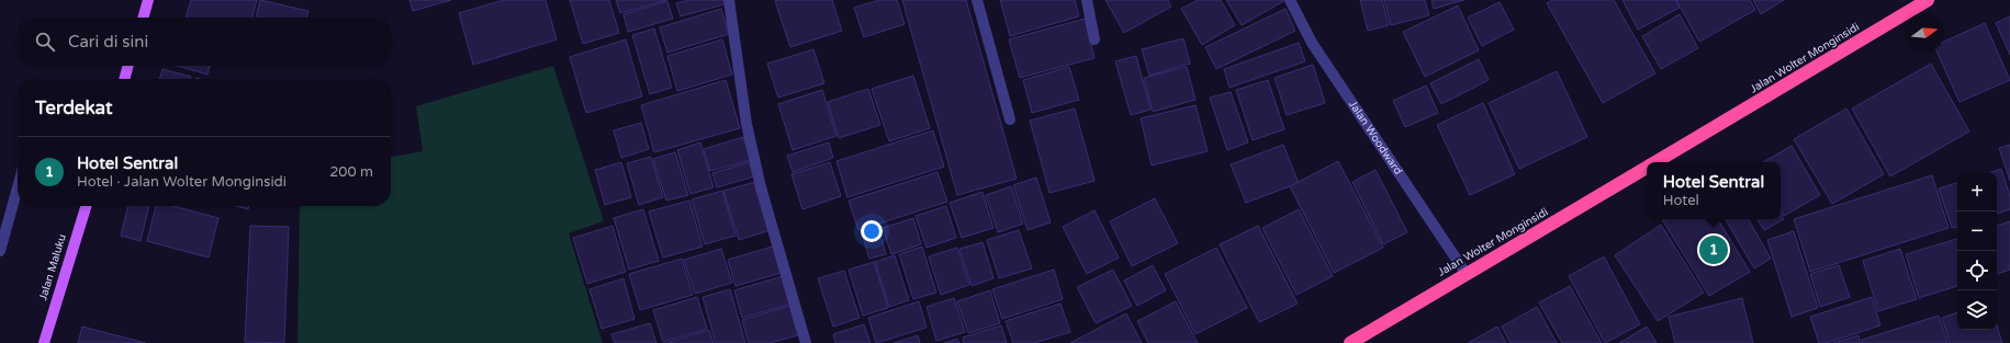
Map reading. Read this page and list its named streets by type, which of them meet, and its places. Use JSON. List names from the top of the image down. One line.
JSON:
{"streets":{"highway":["Jalan Wolter Monginsidi"],"main road":["Jalan Maluku"],"street":["Jalan Woodward"]},"crossings":[["Jalan Wolter Monginsidi","Jalan Woodward"]],"north":"right","page":{"search":"Cari di sini","heading":"Terdekat","list":[{"mark":"1","name":"Hotel Sentral","note":"Hotel · Jalan Wolter Monginsidi","value":"200 m"}],"popup":["Hotel Sentral","Hotel"],"map_buttons":["+","−"],"pins":"1"}}
